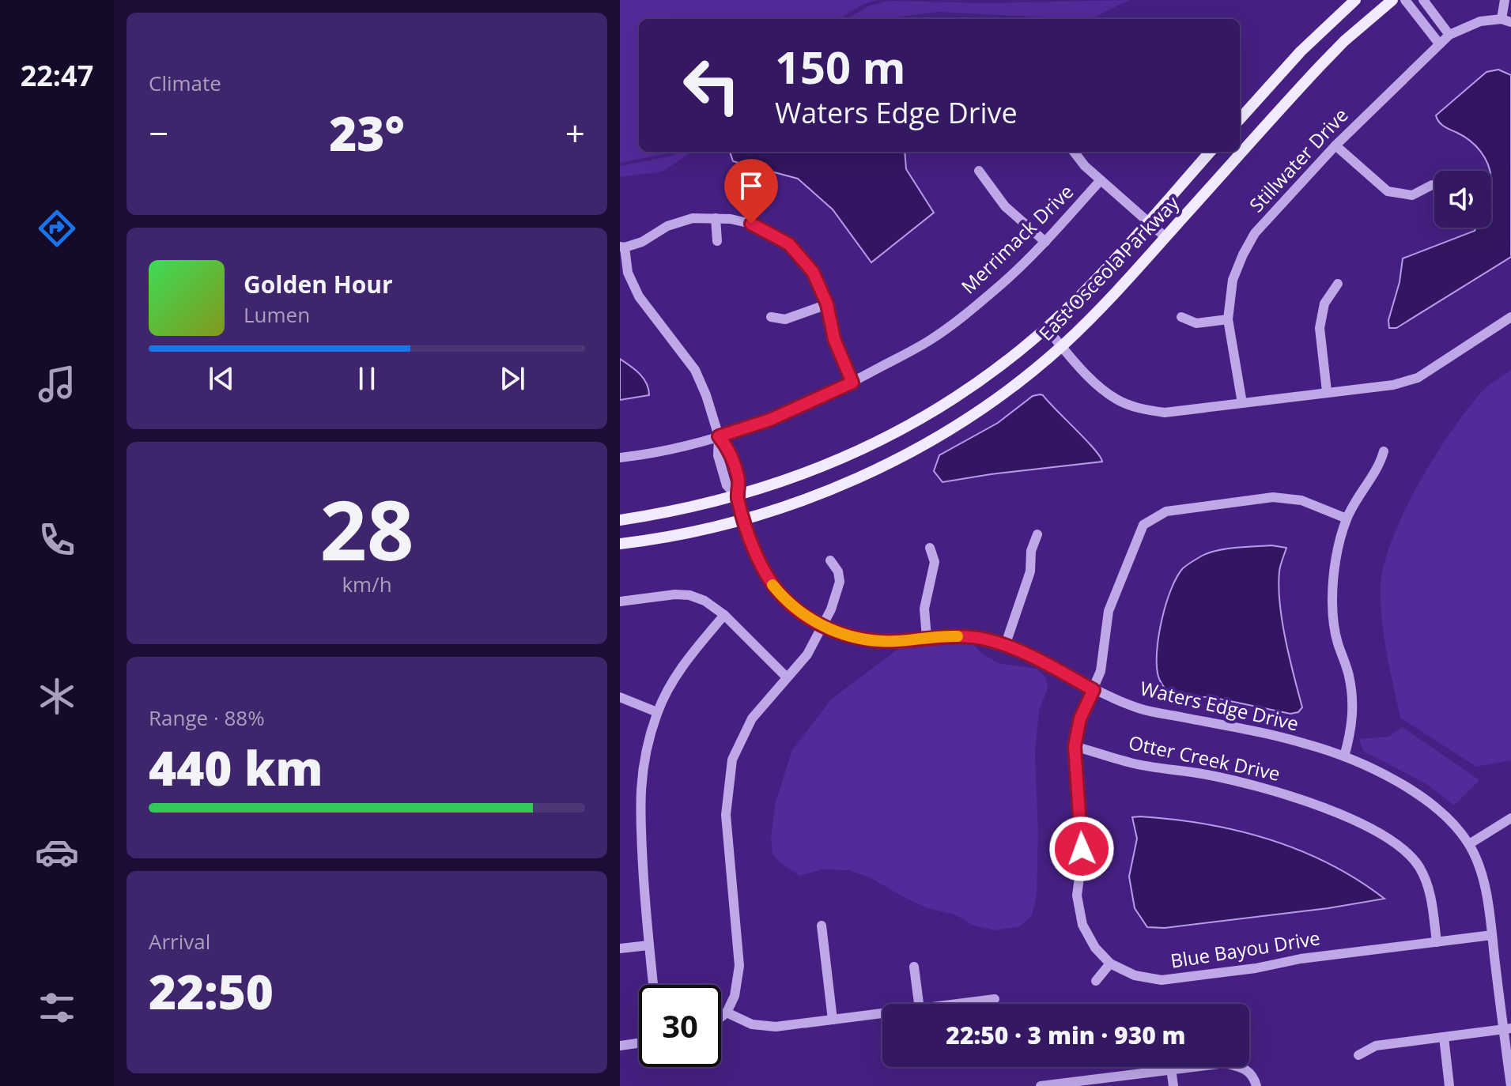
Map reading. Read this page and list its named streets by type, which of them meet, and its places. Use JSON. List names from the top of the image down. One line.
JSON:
{"streets":{"main road":["East Osceola Parkway"],"street":["Stillwater Drive","Merrimack Drive","Waters Edge Drive","Otter Creek Drive","Blue Bayou Drive"]},"crossings":[["Merrimack Drive","Waters Edge Drive"],["East Osceola Parkway","Waters Edge Drive"],["Waters Edge Drive","Blue Bayou Drive"],["Otter Creek Drive","Blue Bayou Drive"]],"page":{"tabs":"22:47","tile":["Climate",["28","km/h"],["Range · 88%","440 km"],["Arrival","22:50"]],"turn":["150 m","Waters Edge Drive"],"heat":["−","23°","+"],"song":["Golden Hour","Lumen"],"limit":"30","trip":"22:50 · 3 min · 930 m"}}
